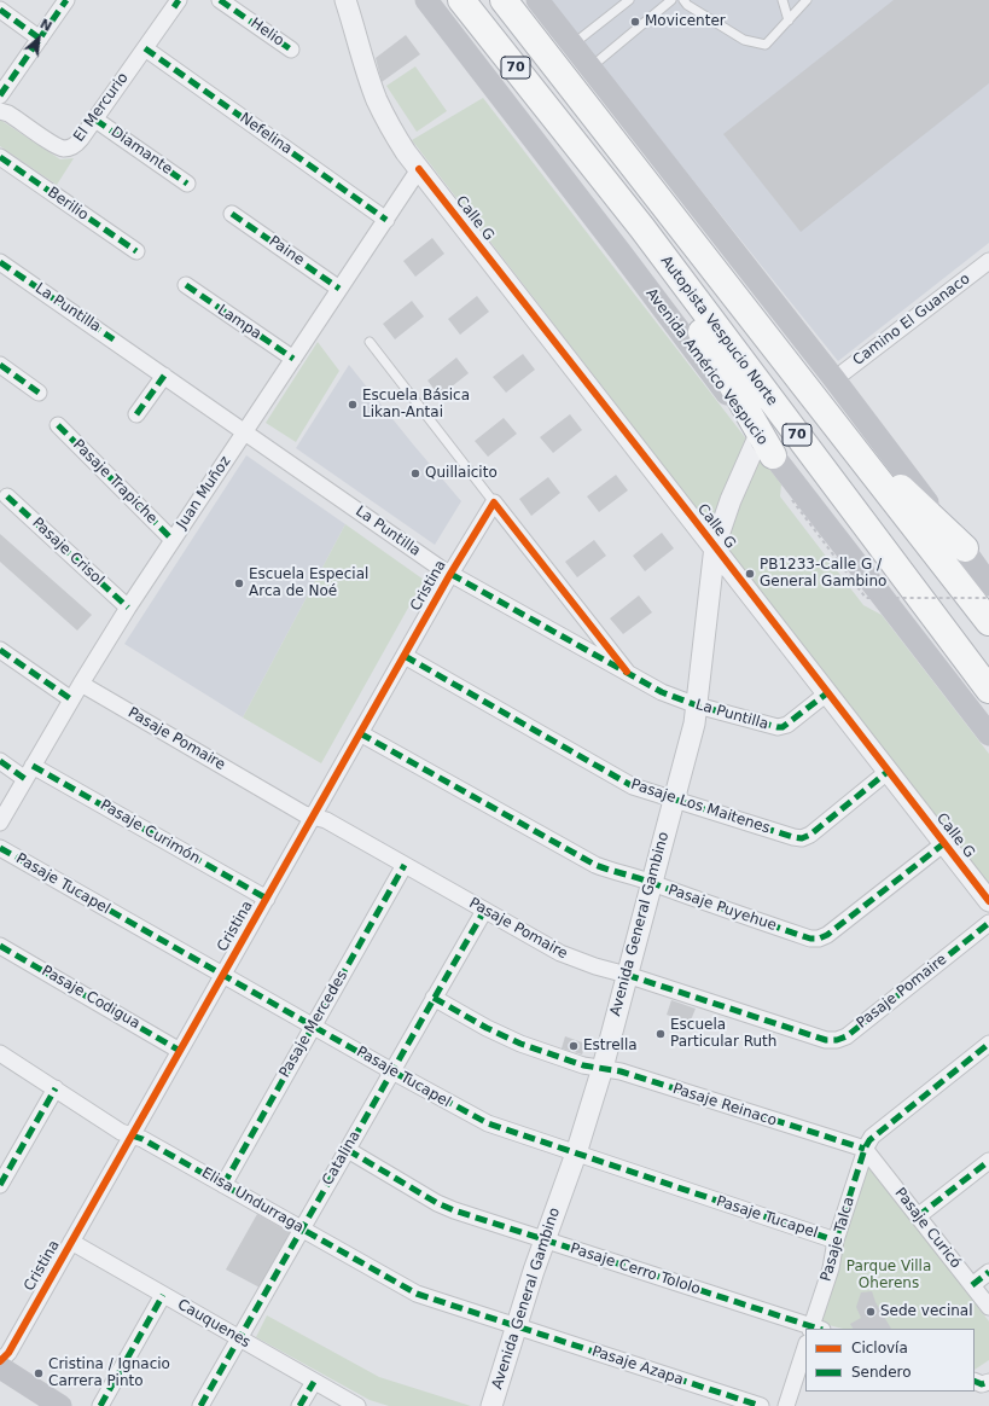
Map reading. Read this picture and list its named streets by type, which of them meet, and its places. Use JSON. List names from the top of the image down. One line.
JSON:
{"streets":{"highway":["70","Autopista Vespucio Norte"],"main road":["Avenida Américo Vespucio"],"street":["Helio","El Mercurio","Nefelina","Diamante","Berilio","Calle G","Paine","La Puntilla","Camino El Guanaco","Lampa","Pasaje Trapiche","Juan Muñoz","Pasaje Crisol","Cristina","Pasaje Pomaire","Pasaje Los Maitenes","Pasaje Curimón","Pasaje Tucapel","Pasaje Puyehue","Avenida General Gambino","Pasaje Codigua","Pasaje Mercedes","Pasaje Reinaco","Catalina","Elisa Undurraga","Pasaje Curicó","Pasaje Talca","Pasaje Cerro Tololo","Cauquenes","Pasaje Azapa"]},"crossings":[["El Mercurio","Nefelina"],["El Mercurio","Diamante"],["Nefelina","Juan Muñoz"],["Calle G","La Puntilla"],["Calle G","Juan Muñoz"],["Calle G","Pasaje Los Maitenes"],["Calle G","Pasaje Puyehue"],["Calle G","Avenida General Gambino"],["Paine","Juan Muñoz"],["La Puntilla","Juan Muñoz"],["La Puntilla","Cristina"],["La Puntilla","Avenida General Gambino"],["Lampa","Juan Muñoz"],["Avenida Américo Vespucio","Avenida General Gambino"],["Pasaje Trapiche","Juan Muñoz"],["Juan Muñoz","Pasaje Crisol"],["Juan Muñoz","Pasaje Pomaire"],["Juan Muñoz","Pasaje Curimón"],["Cristina","Pasaje Pomaire"],["Cristina","Pasaje Los Maitenes"],["Cristina","Pasaje Curimón"],["Cristina","Pasaje Tucapel"],["Cristina","Pasaje Puyehue"],["Cristina","Pasaje Codigua"],["Cristina","Elisa Undurraga"],["Cristina","Cauquenes"],["Pasaje Pomaire","Avenida General Gambino"],["Pasaje Pomaire","Pasaje Mercedes"],["Pasaje Pomaire","Catalina"],["Pasaje Los Maitenes","Avenida General Gambino"],["Pasaje Tucapel","Avenida General Gambino"],["Pasaje Tucapel","Pasaje Mercedes"],["Pasaje Tucapel","Catalina"],["Pasaje Tucapel","Pasaje Talca"],["Pasaje Puyehue","Avenida General Gambino"],["Avenida General Gambino","Pasaje Reinaco"],["Avenida General Gambino","Elisa Undurraga"],["Avenida General Gambino","Pasaje Cerro Tololo"],["Avenida General Gambino","Pasaje Azapa"],["Pasaje Mercedes","Elisa Undurraga"],["Pasaje Reinaco","Catalina"],["Pasaje Reinaco","Pasaje Curicó"],["Pasaje Reinaco","Pasaje Talca"],["Catalina","Elisa Undurraga"],["Catalina","Pasaje Cerro Tololo"],["Catalina","Cauquenes"],["Elisa Undurraga","Pasaje Azapa"],["Pasaje Curicó","Pasaje Talca"],["Pasaje Talca","Pasaje Cerro Tololo"]],"parks":["Parque Villa Oherens"],"places":["Movicenter","Escuela Básica Likan-Antai","Quillaicito","PB1233-Calle G / General Gambino","Escuela Especial Arca de Noé","Escuela Particular Ruth","Estrella","Sede vecinal","Cristina / Ignacio Carrera Pinto"],"legend":["Ciclovía","Sendero"],"north":"top right"}
